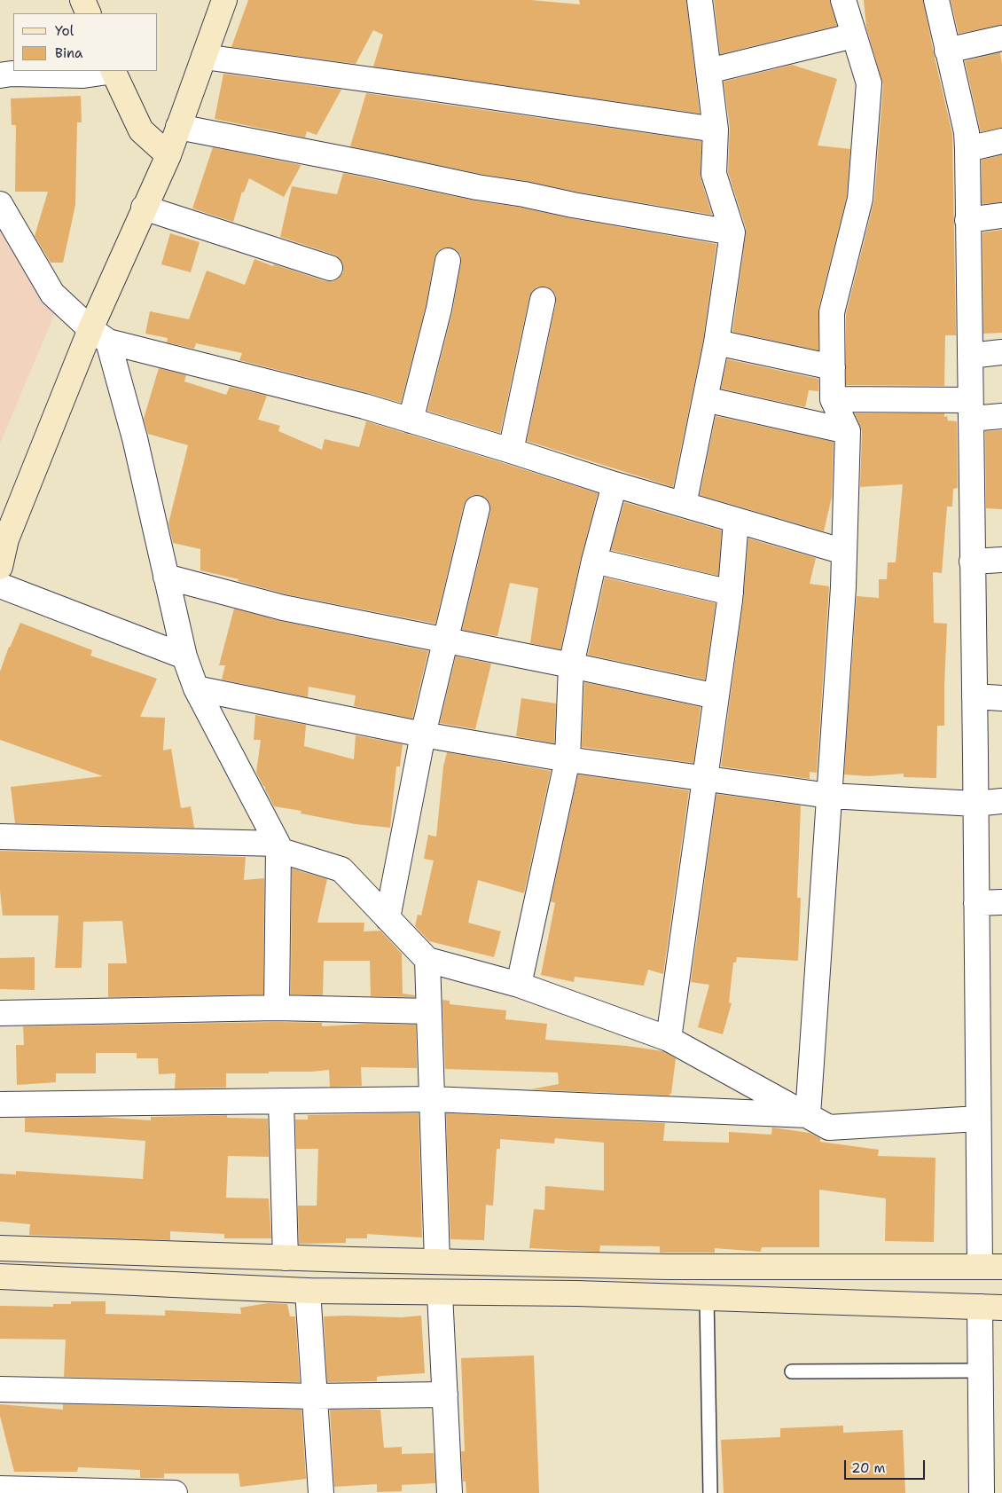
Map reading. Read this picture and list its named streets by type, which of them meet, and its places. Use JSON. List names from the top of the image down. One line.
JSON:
{"legend":["Yol","Bina"],"scale_bar":"20 m"}
